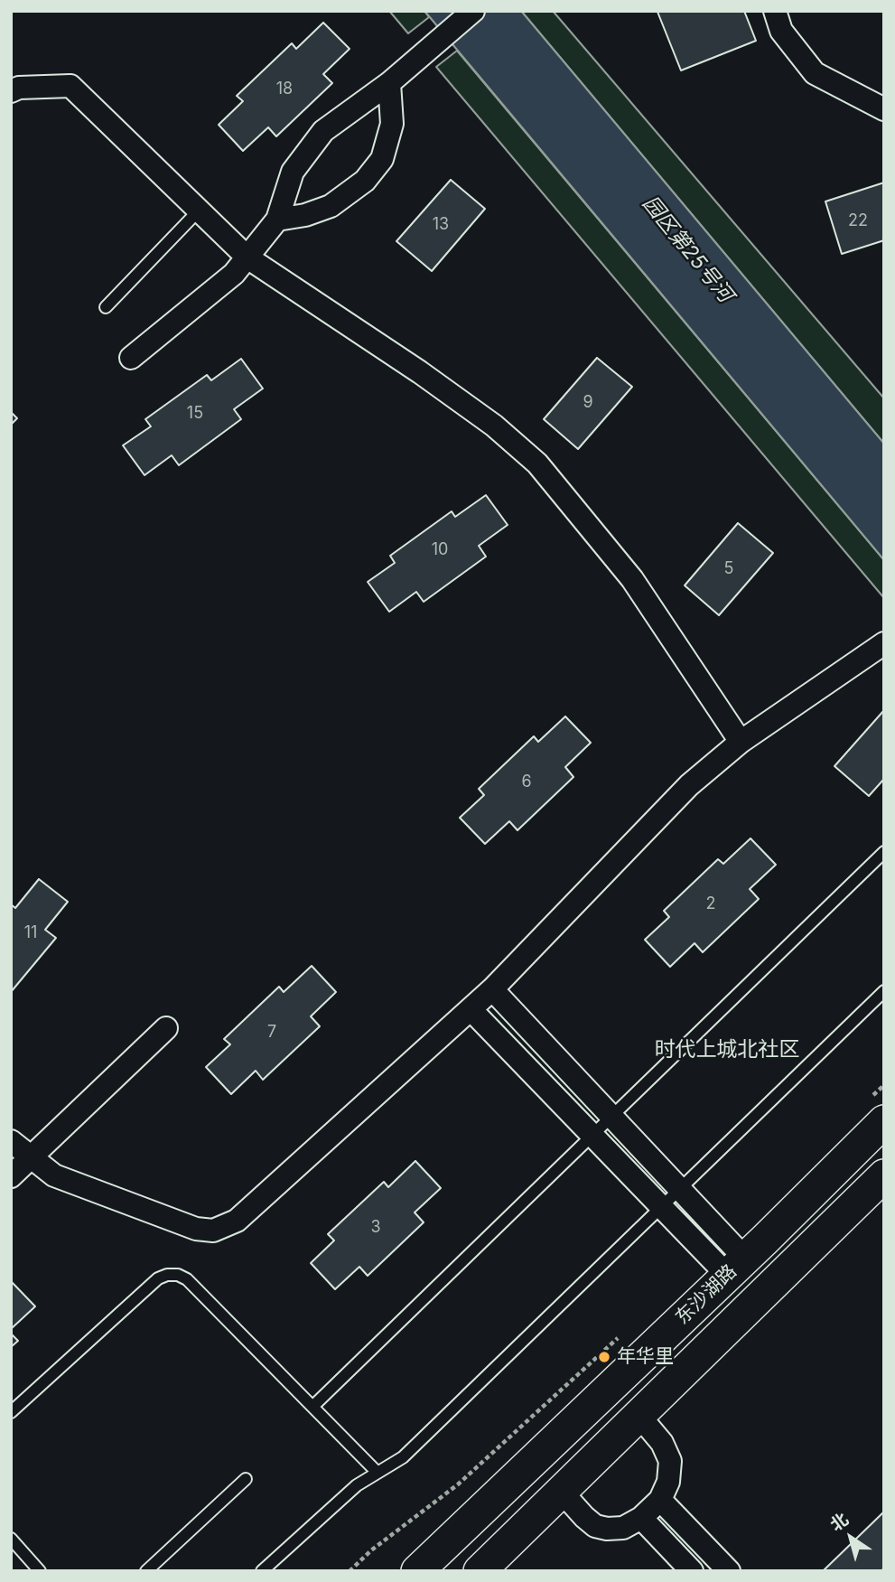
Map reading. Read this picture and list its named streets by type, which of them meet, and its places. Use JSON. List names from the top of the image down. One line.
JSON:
{"streets":{"main road":["东沙湖路"]},"districts":["时代上城北社区"],"water":["园区第25号河"],"places":["年华里"],"house_numbers":["18","22","13","9","15","10","5","6","2","11","7","3"],"north":"top left"}
